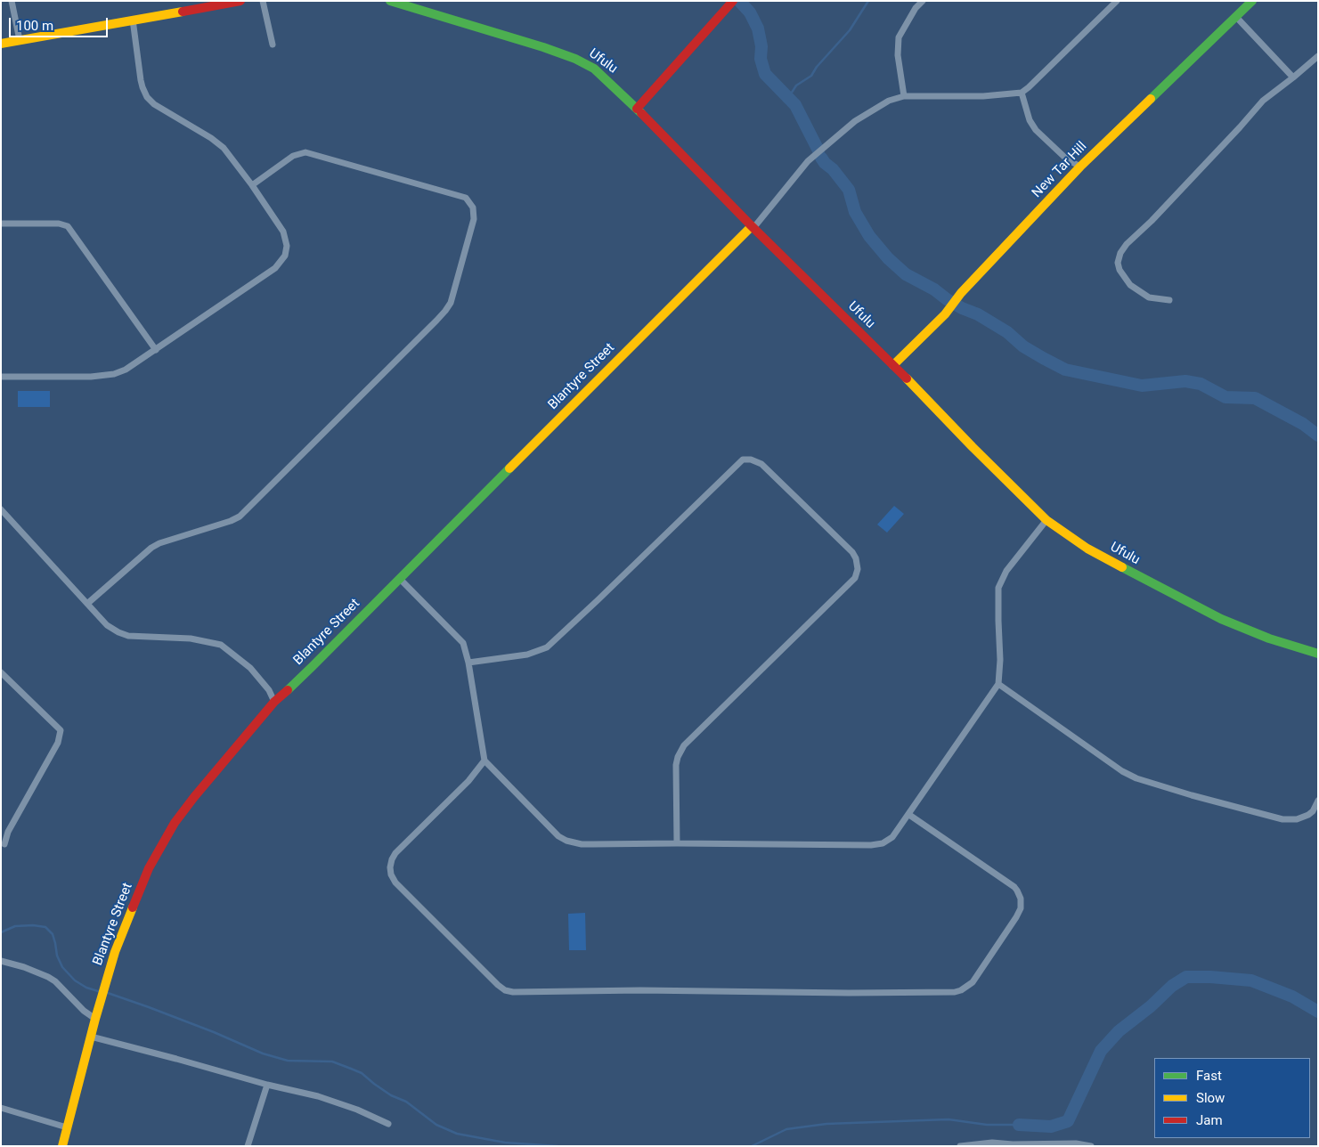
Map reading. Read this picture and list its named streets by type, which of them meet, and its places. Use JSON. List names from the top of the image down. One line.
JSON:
{"streets":{"street":["Ufulu","New Tar Hill","Blantyre Street"]},"crossings":[["Ufulu","New Tar Hill"],["Ufulu","Blantyre Street"]],"legend":["Fast","Slow","Jam"],"scale_bar":"100 m"}
